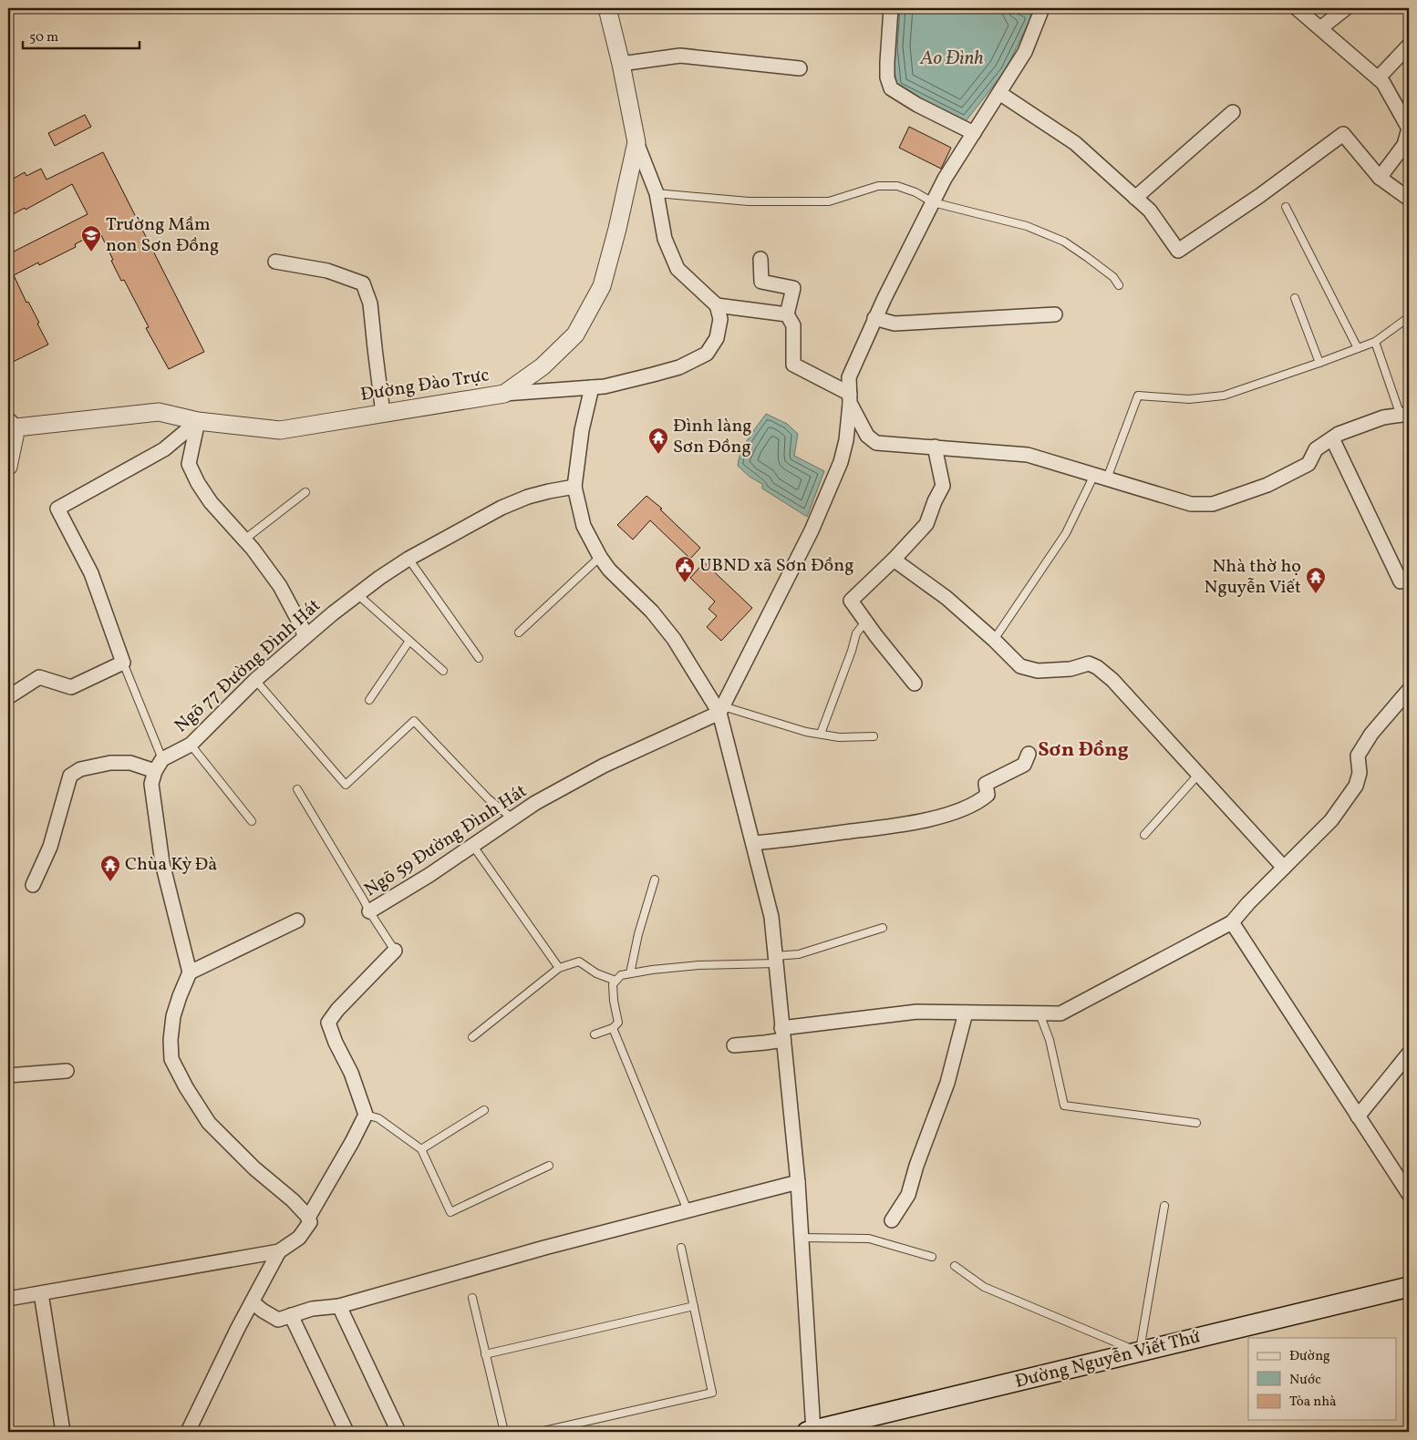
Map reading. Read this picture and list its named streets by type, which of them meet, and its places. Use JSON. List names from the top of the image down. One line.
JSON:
{"streets":{"main road":["Đường Nguyễn Viết Thứ"],"street":["Đường Đào Trực","Ngõ 77 Đường Đình Hát","Ngõ 59 Đường Đình Hát"]},"districts":["Sơn Đồng"],"water":["Ao Đình"],"places":{"school or university":["Trường Mầm non Sơn Đồng"],"temple":["Đình làng Sơn Đồng","Nhà thờ họ Nguyễn Viết","Chùa Kỳ Đà"],"public building":["UBND xã Sơn Đồng"]},"legend":["Đường","Nước","Tòa nhà"],"scale_bar":"50 m"}
